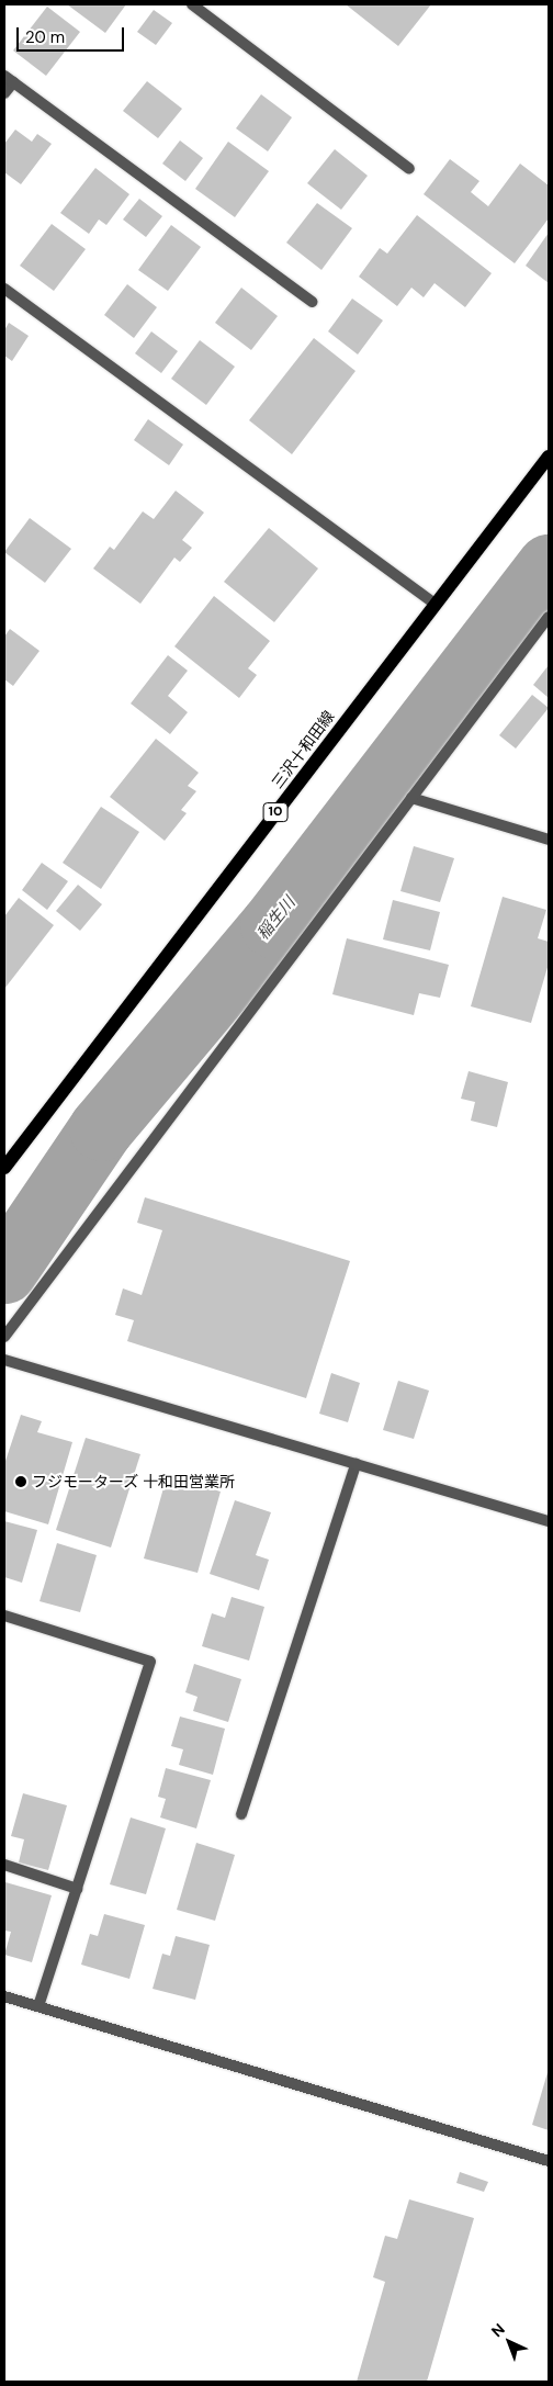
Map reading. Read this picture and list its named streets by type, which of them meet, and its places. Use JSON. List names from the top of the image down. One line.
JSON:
{"streets":{"main road":["三沢十和田線","10"]},"water":["稲生川"],"places":["フジモーターズ 十和田営業所"],"scale_bar":"20 m","north":"top left"}
